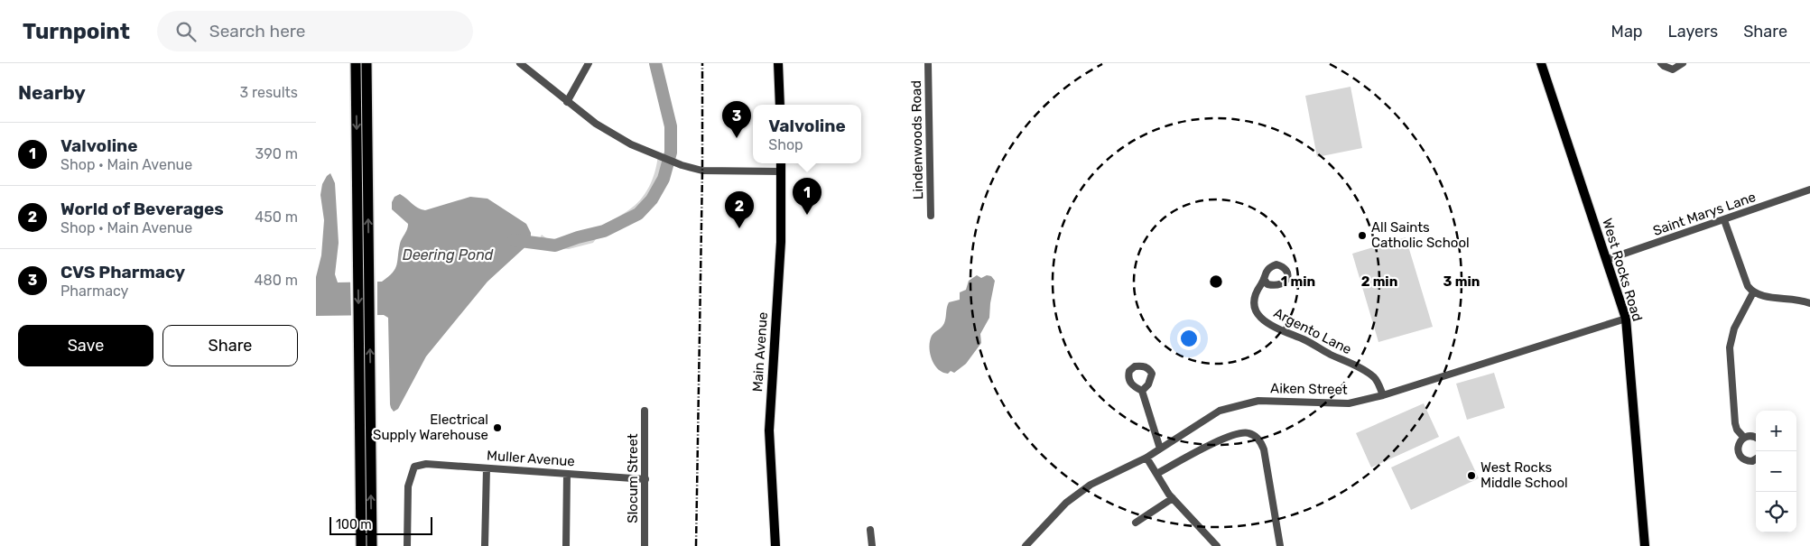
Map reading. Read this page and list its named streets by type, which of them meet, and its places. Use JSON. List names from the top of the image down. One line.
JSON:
{"streets":{"main road":["West Rocks Road","Main Avenue"],"street":["Lindenwoods Road","Saint Marys Lane","Argento Lane","Aiken Street","Muller Avenue","Slocum Street"]},"crossings":[["Saint Marys Lane","West Rocks Road"],["West Rocks Road","Aiken Street"],["Argento Lane","Aiken Street"],["Muller Avenue","Slocum Street"]],"water":["Deering Pond"],"places":["All Saints Catholic School","Electrical Supply Warehouse","West Rocks Middle School"],"scale_bar":"100 m","page":{"header":"Turnpoint","search":"Search here","nav":["Map","Layers","Share"],"heading":["Nearby","3 results"],"pins":["3","1","2"],"popup":["Valvoline","Shop"],"list":[{"mark":"1","name":"Valvoline","note":"Shop · Main Avenue","value":"390 m"},{"mark":"2","name":"World of Beverages","note":"Shop · Main Avenue","value":"450 m"},{"mark":"3","name":"CVS Pharmacy","note":"Pharmacy","value":"480 m"}],"buttons":["Save","Share"],"map_buttons":["+","−"],"scale":"100 m"},"rings":["1 min","2 min","3 min"]}
